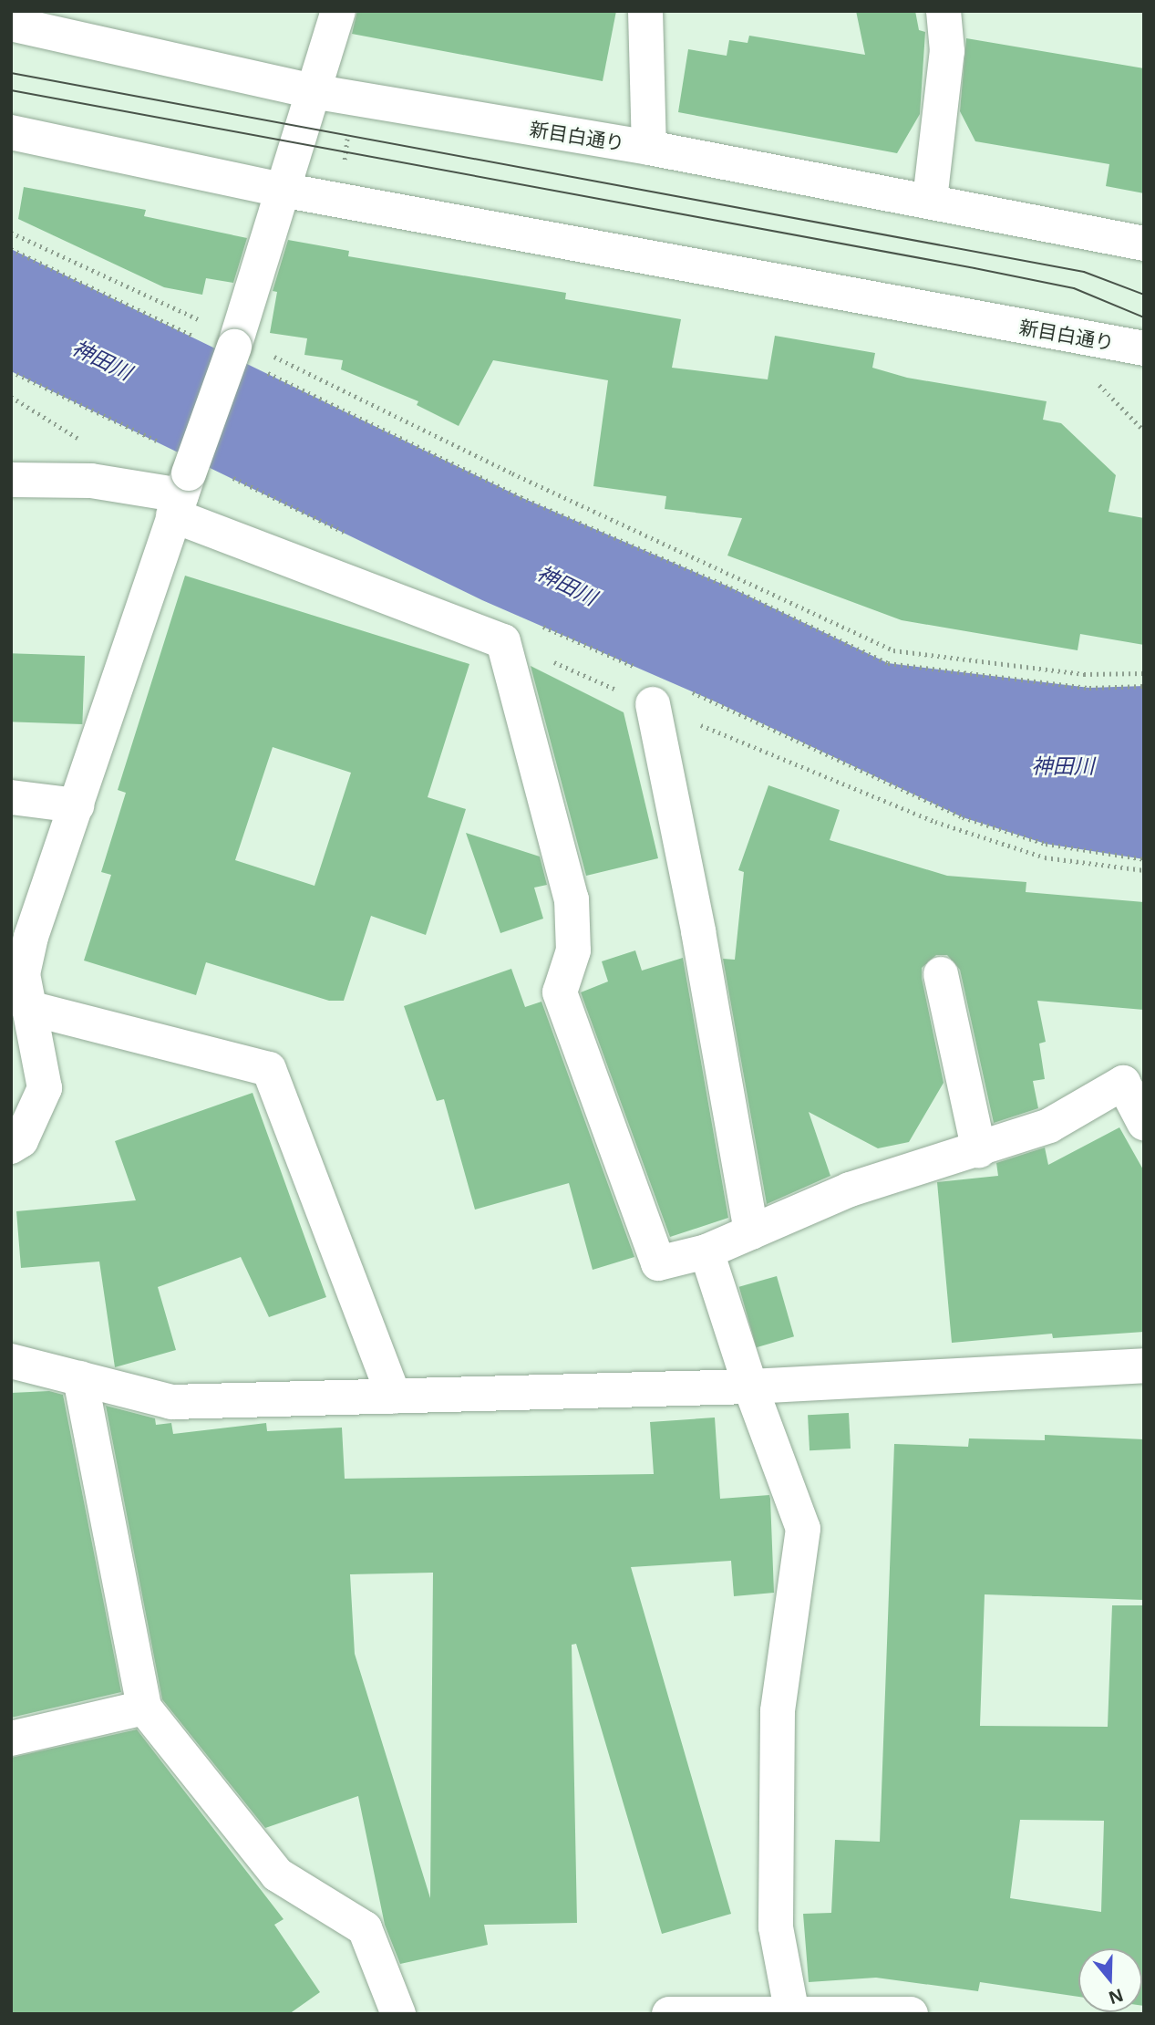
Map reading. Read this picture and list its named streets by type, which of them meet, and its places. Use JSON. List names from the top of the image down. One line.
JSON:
{"streets":{"street":["新目白通り"]},"water":["神田川"],"north":"bottom"}
